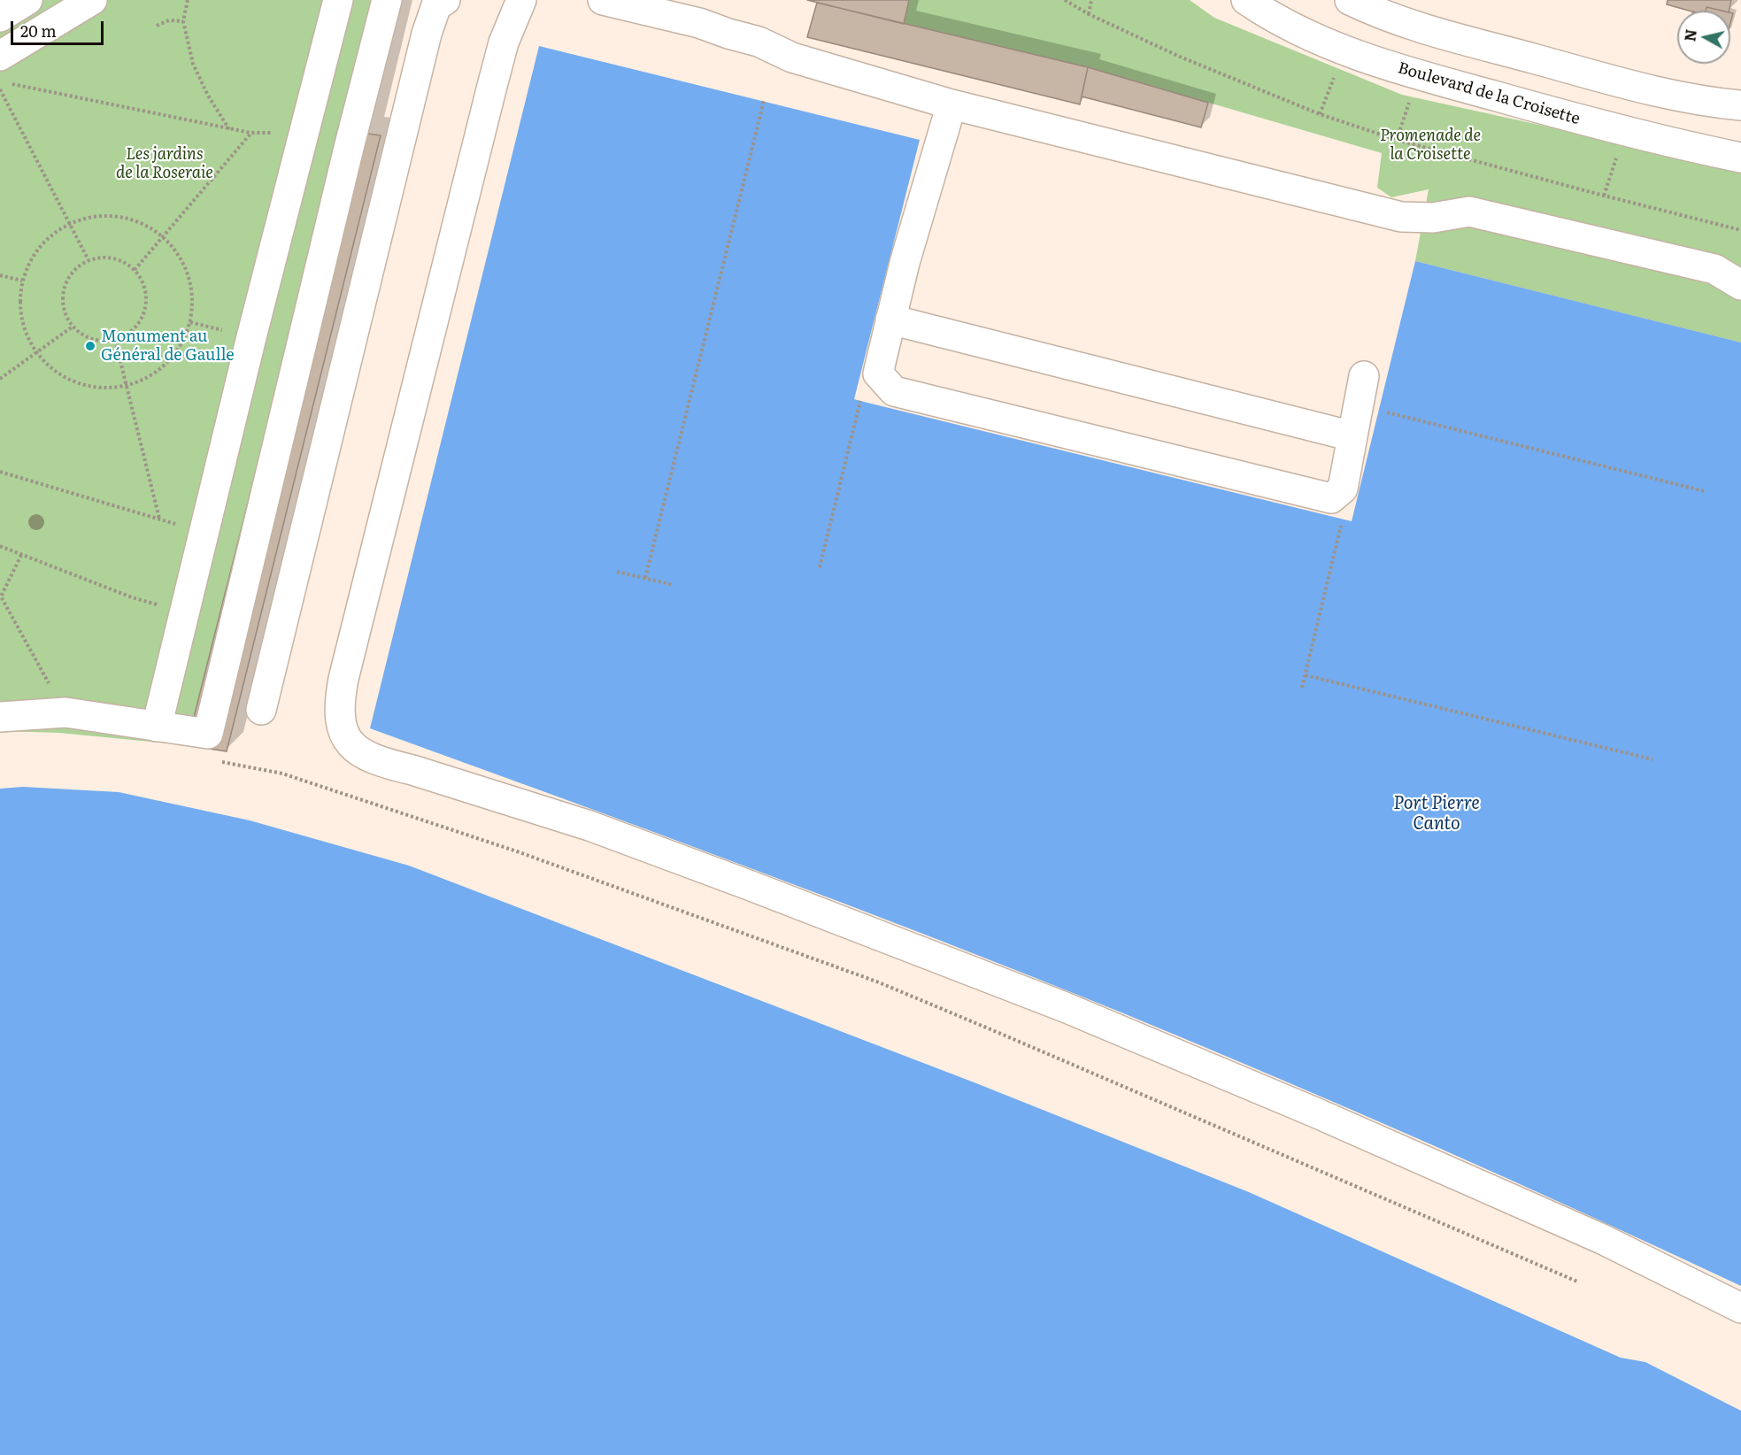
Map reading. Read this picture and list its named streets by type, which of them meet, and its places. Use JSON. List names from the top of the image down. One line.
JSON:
{"streets":{"street":["Boulevard de la Croisette"]},"water":["Port Pierre Canto"],"parks":["Promenade de la Croisette","Les jardins de la Roseraie"],"places":["Monument au Général de Gaulle"],"scale_bar":"20 m","north":"left"}
